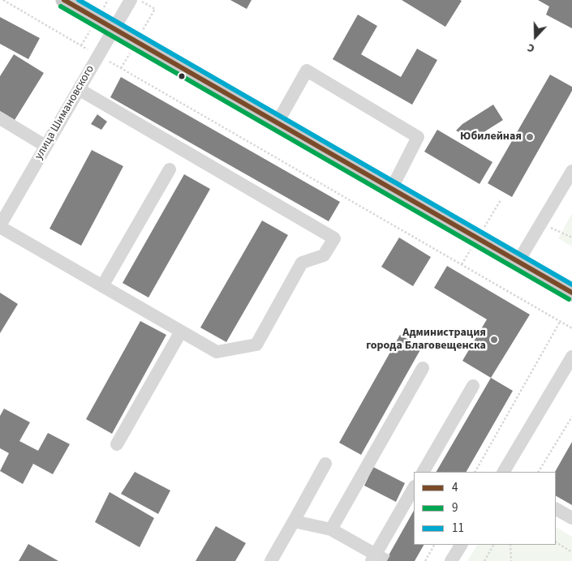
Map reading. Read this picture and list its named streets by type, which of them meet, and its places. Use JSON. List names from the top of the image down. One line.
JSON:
{"streets":{"street":["улица Шимановского"]},"places":["Юбилейная","Администрация города Благовещенска"],"lines":["transit line 4","transit line 11","transit line 9"],"legend":["4","9","11"],"north":"bottom"}
